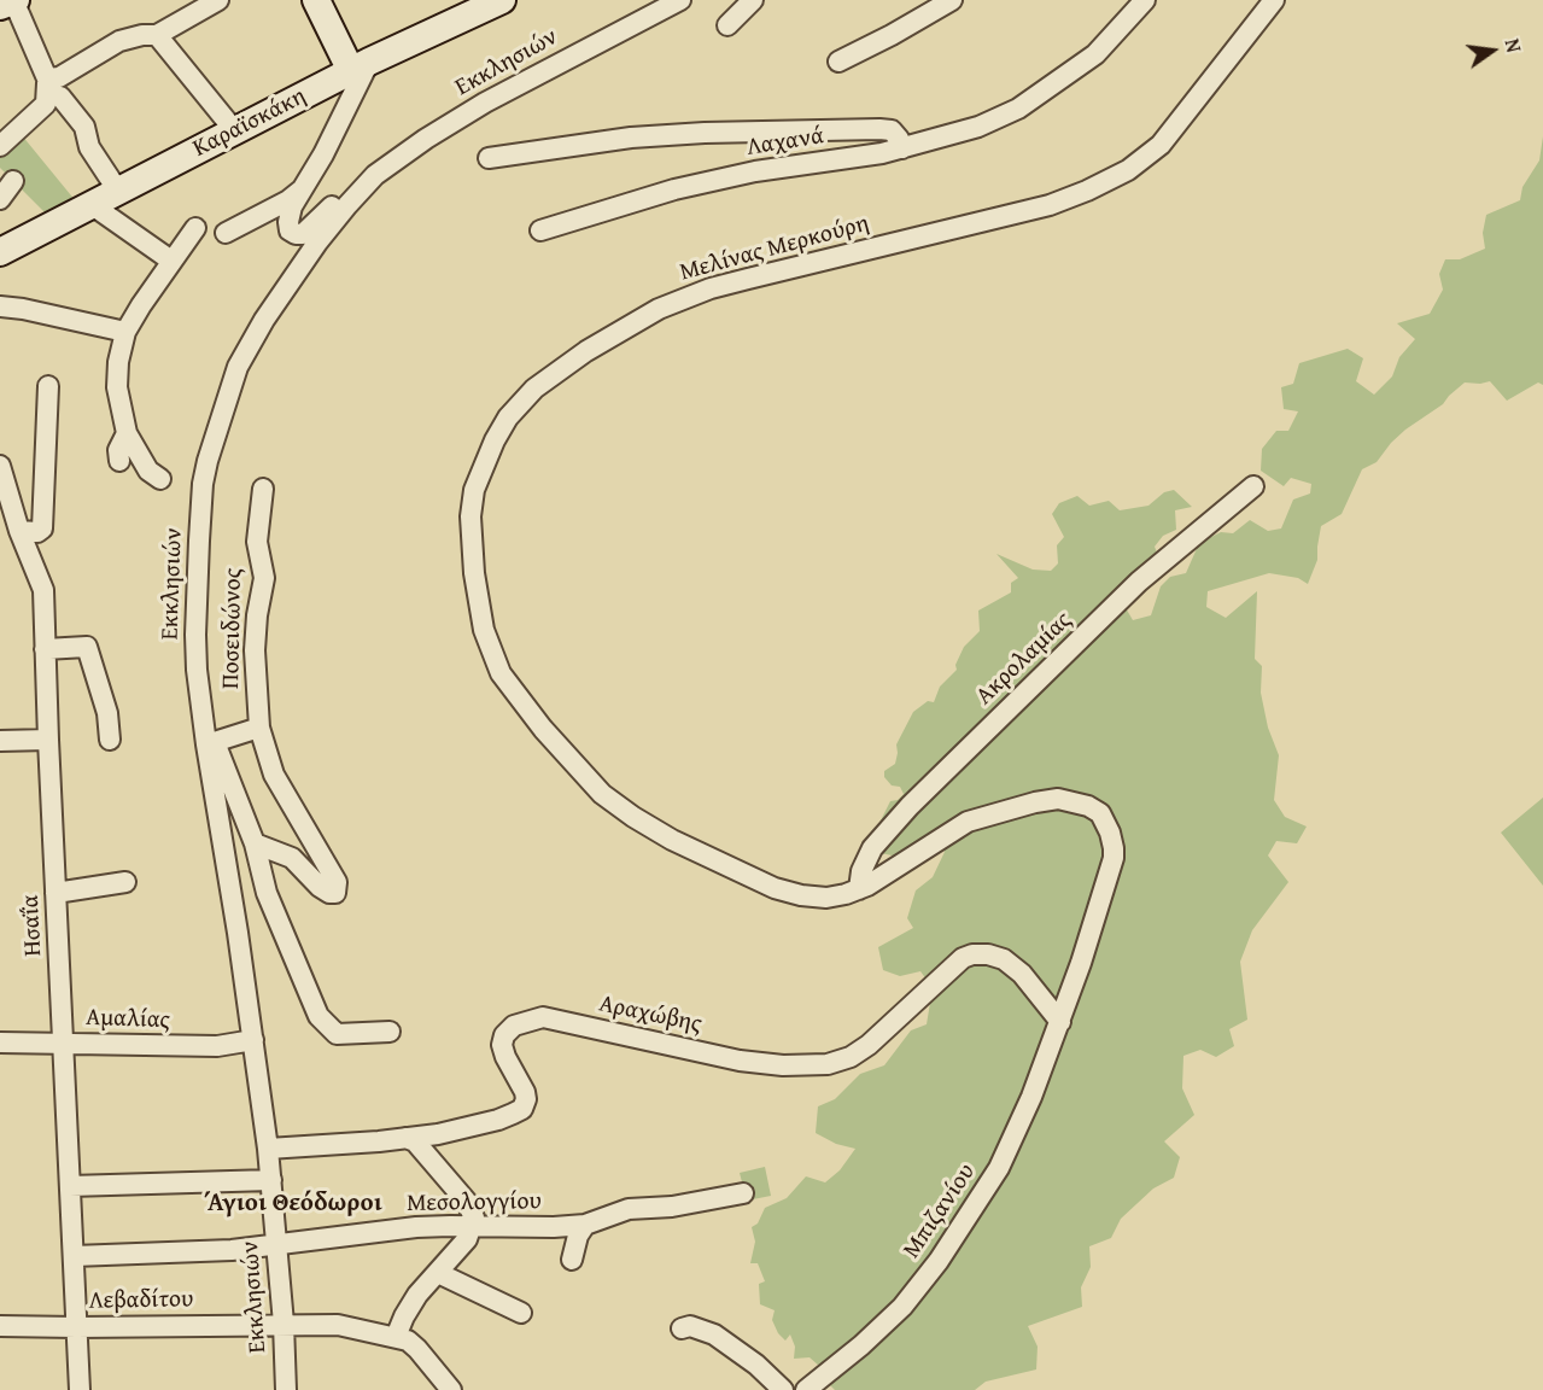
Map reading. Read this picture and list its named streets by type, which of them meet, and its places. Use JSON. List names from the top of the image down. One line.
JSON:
{"streets":{"main road":["Καραϊσκάκη"],"street":["Εκκλησιών","Λαχανά","Μελίνας Μερκούρη","Ποσειδώνος","Ακρολαμίας","Ησαΐα","Αραχώβης","Αμαλίας","Μεσολογγίου","Μπιζανίου","Λεβαδίτου"]},"crossings":[["Εκκλησιών","Αραχώβης"],["Εκκλησιών","Αμαλίας"],["Εκκλησιών","Μεσολογγίου"],["Εκκλησιών","Λεβαδίτου"],["Μελίνας Μερκούρη","Ακρολαμίας"],["Μελίνας Μερκούρη","Μπιζανίου"],["Ησαΐα","Αμαλίας"],["Ησαΐα","Μεσολογγίου"],["Ησαΐα","Λεβαδίτου"],["Αραχώβης","Μπιζανίου"]],"districts":["Άγιοι Θεόδωροι"],"north":"right"}
